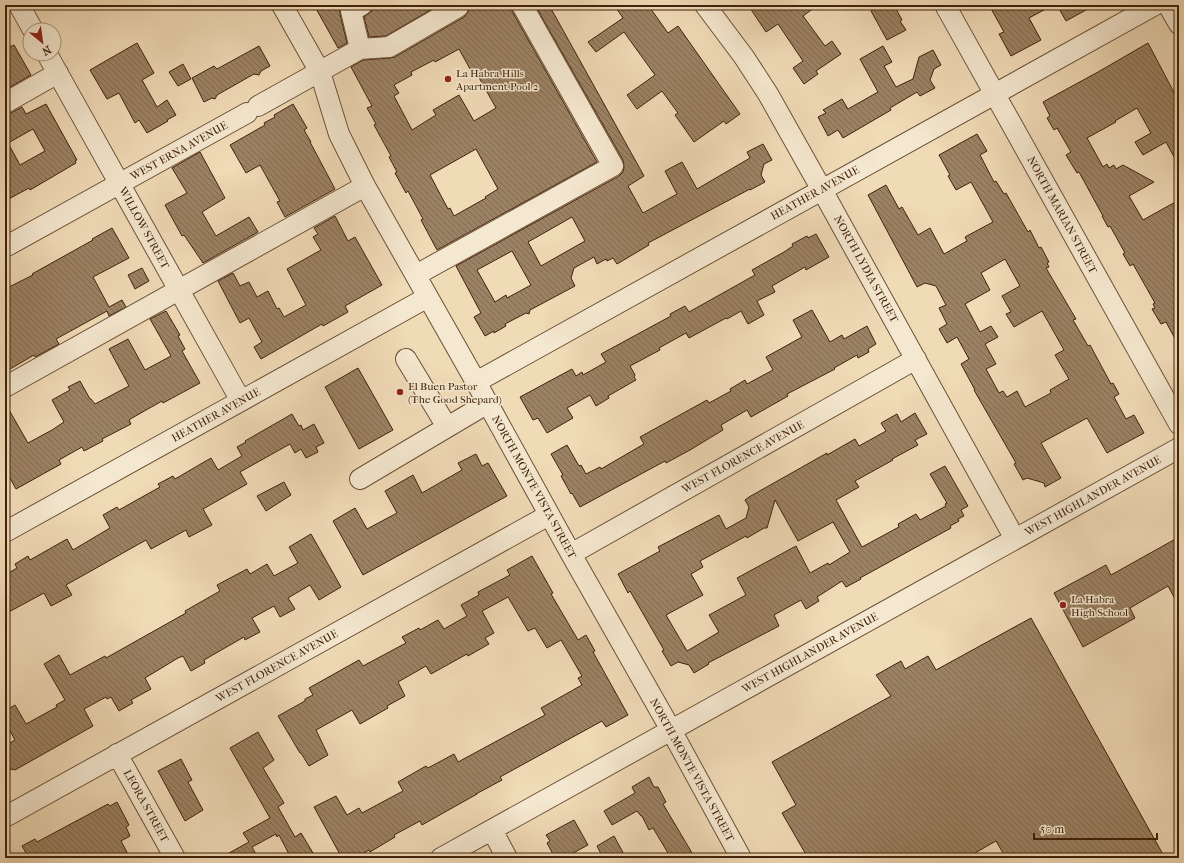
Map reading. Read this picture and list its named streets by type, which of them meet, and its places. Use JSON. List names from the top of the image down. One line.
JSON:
{"streets":{"street":["WEST ERNA AVENUE","HEATHER AVENUE","NORTH MARIAN STREET","WILLOW STREET","NORTH LYDIA STREET","WEST FLORENCE AVENUE","NORTH MONTE VISTA STREET","WEST HIGHLANDER AVENUE","LEORA STREET"]},"crossings":[["WEST ERNA AVENUE","WILLOW STREET"],["WEST ERNA AVENUE","NORTH MONTE VISTA STREET"],["HEATHER AVENUE","NORTH MARIAN STREET"],["HEATHER AVENUE","WILLOW STREET"],["HEATHER AVENUE","NORTH LYDIA STREET"],["HEATHER AVENUE","NORTH MONTE VISTA STREET"],["NORTH LYDIA STREET","WEST FLORENCE AVENUE"],["NORTH LYDIA STREET","WEST HIGHLANDER AVENUE"],["WEST FLORENCE AVENUE","NORTH MONTE VISTA STREET"],["WEST FLORENCE AVENUE","LEORA STREET"],["NORTH MONTE VISTA STREET","WEST HIGHLANDER AVENUE"]],"places":["La Habra Hills Apartment Pool 2","El Buen Pastor (The Good Shepard)","La Habra High School"],"scale_bar":"50 m","north":"bottom right"}
